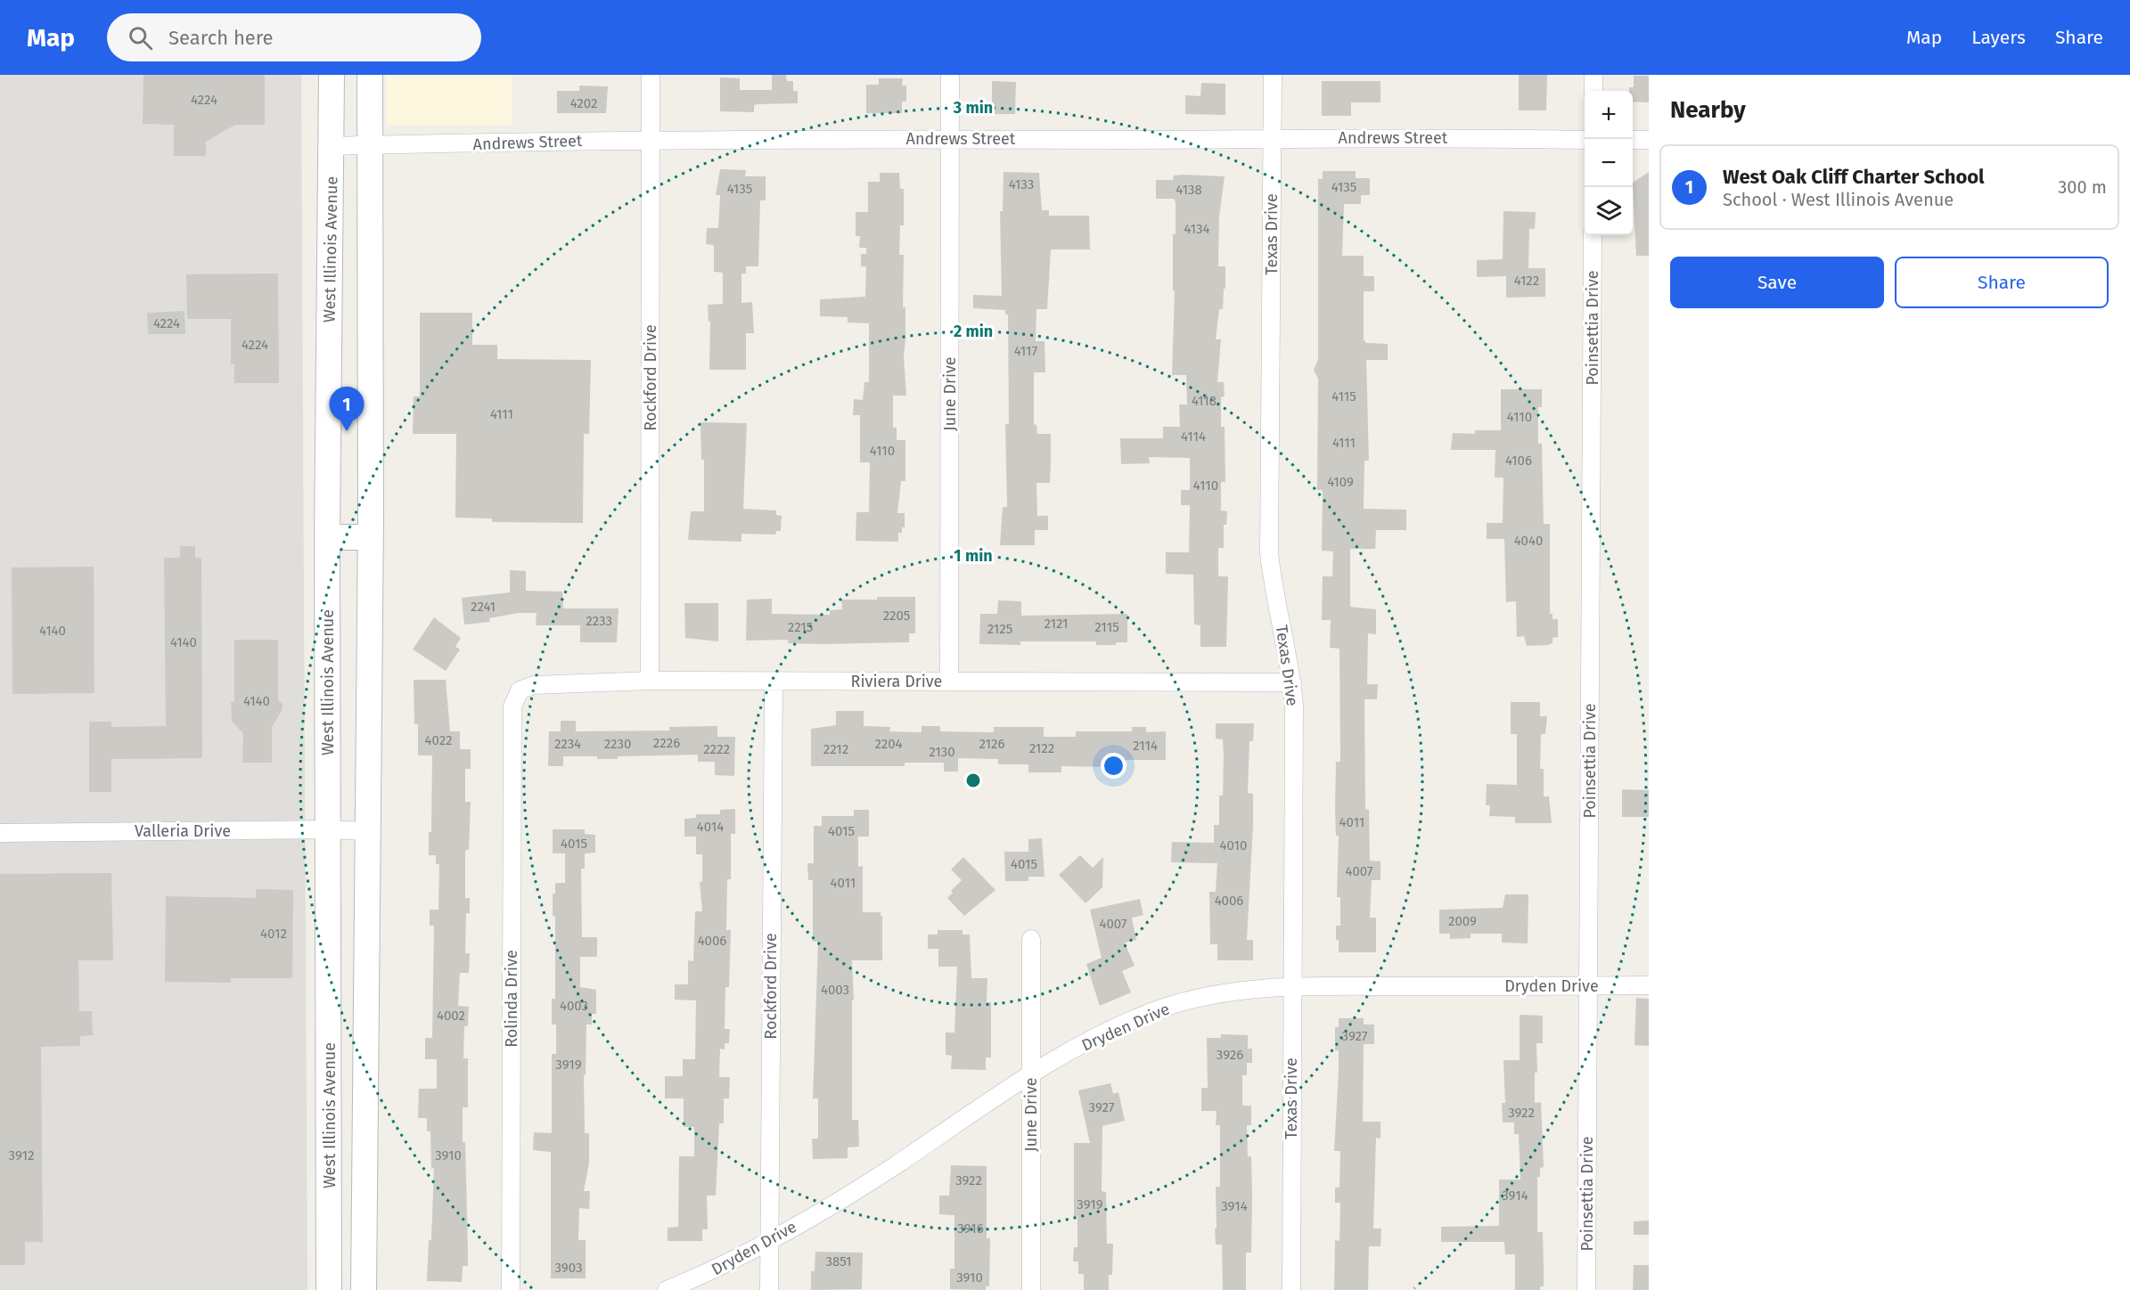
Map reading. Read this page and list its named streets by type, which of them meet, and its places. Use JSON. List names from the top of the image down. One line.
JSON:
{"streets":{"main road":["West Illinois Avenue"],"street":["Andrews Street","Texas Drive","Poinsettia Drive","Rockford Drive","June Drive","Riviera Drive","Valleria Drive","Dryden Drive","Rolinda Drive"]},"crossings":[["Andrews Street","Texas Drive"],["Andrews Street","West Illinois Avenue"],["Andrews Street","Rockford Drive"],["Andrews Street","June Drive"],["Texas Drive","Riviera Drive"],["Texas Drive","Dryden Drive"],["West Illinois Avenue","Valleria Drive"],["Poinsettia Drive","Dryden Drive"],["Rockford Drive","Riviera Drive"],["Rockford Drive","Dryden Drive"],["June Drive","Riviera Drive"],["June Drive","Dryden Drive"],["Riviera Drive","Rolinda Drive"]],"house_numbers":["4224","4202","4133","4135","4135","4138","4134","4122","4224","4224","4117","4115","4118","4111","4110","4114","4111","4110","4106","4109","4110","4040","2241","2205","2233","2121","2215","2115","2125","4140","4140","4140","4022","2226","2234","2230","2204","2126","2114","2122","2222","2212","2130","4011","4014","4015","4015","4010","4015","4007","4011","4006","2009","4007","4012","4006","4003","4003","4002","3927","3926","3919","3927","3922","3912","3910","3922","3914","3919","3914","3916","3851","3903","3910"],"page":{"header":"Map","search":"Search here","nav":["Map","Layers","Share"],"heading":"Nearby","map_buttons":["+","−"],"list":[{"mark":"1","name":"West Oak Cliff Charter School","note":"School · West Illinois Avenue","value":"300 m"}],"buttons":["Save","Share"],"pins":"1"},"rings":["3 min","2 min","1 min"]}
